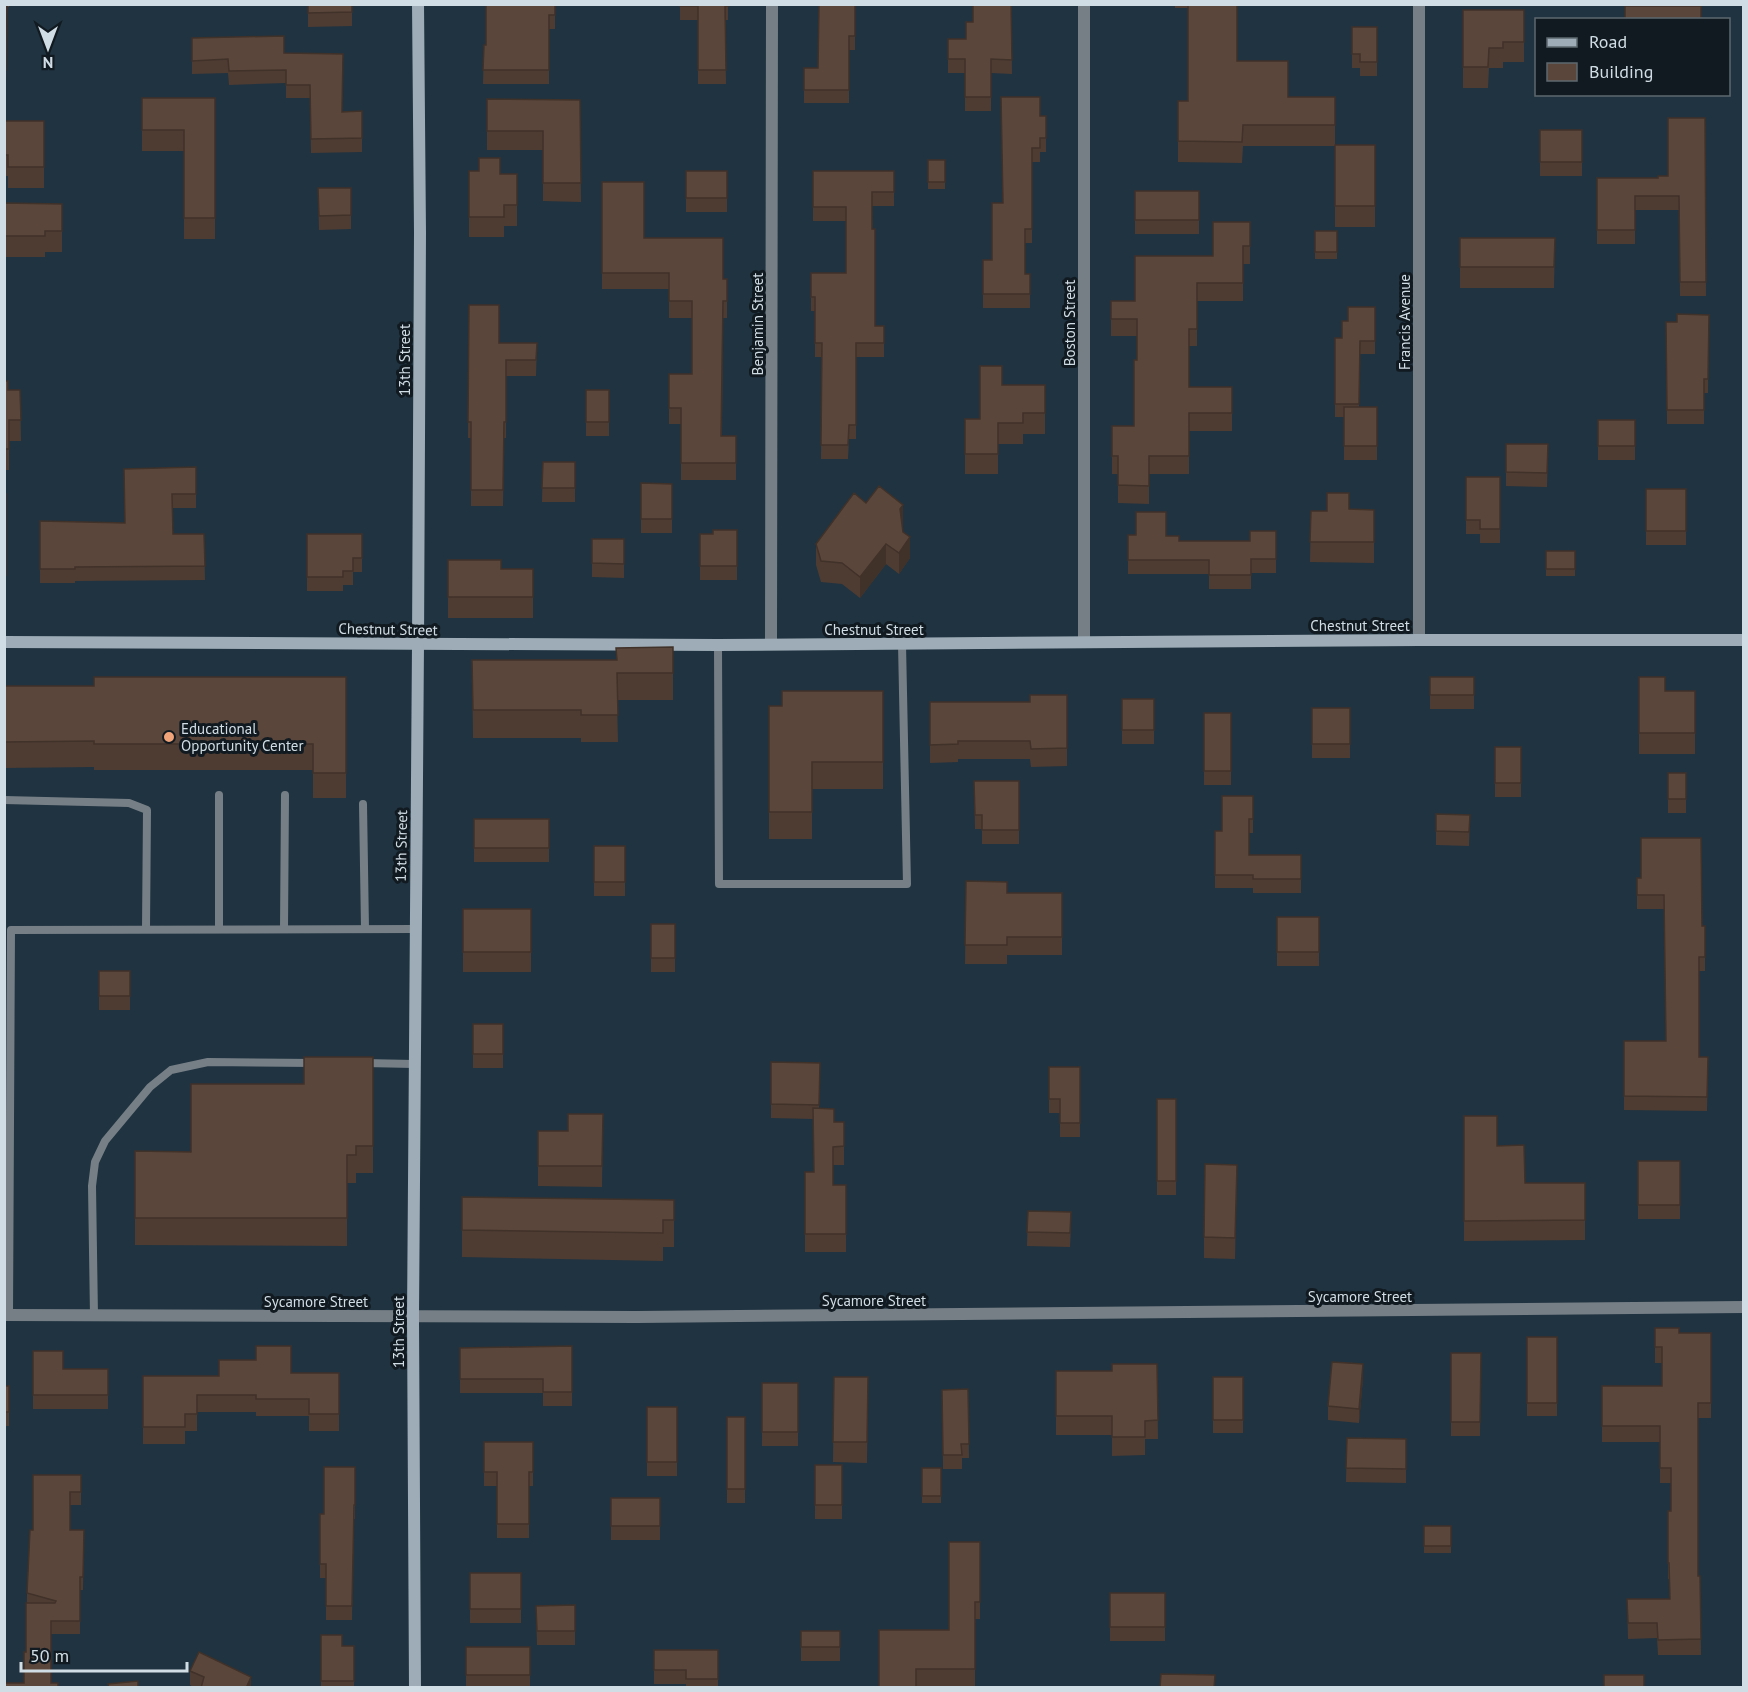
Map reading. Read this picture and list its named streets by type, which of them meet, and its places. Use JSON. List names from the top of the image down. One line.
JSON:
{"streets":{"main road":["13th Street","Chestnut Street"],"street":["Francis Avenue","Boston Street","Benjamin Street","Sycamore Street"]},"crossings":[["Francis Avenue","Chestnut Street"],["Boston Street","Chestnut Street"],["Benjamin Street","Chestnut Street"],["13th Street","Chestnut Street"],["13th Street","Sycamore Street"]],"places":["Educational Opportunity Center"],"legend":["Road","Building"],"scale_bar":"50 m","north":"bottom"}
